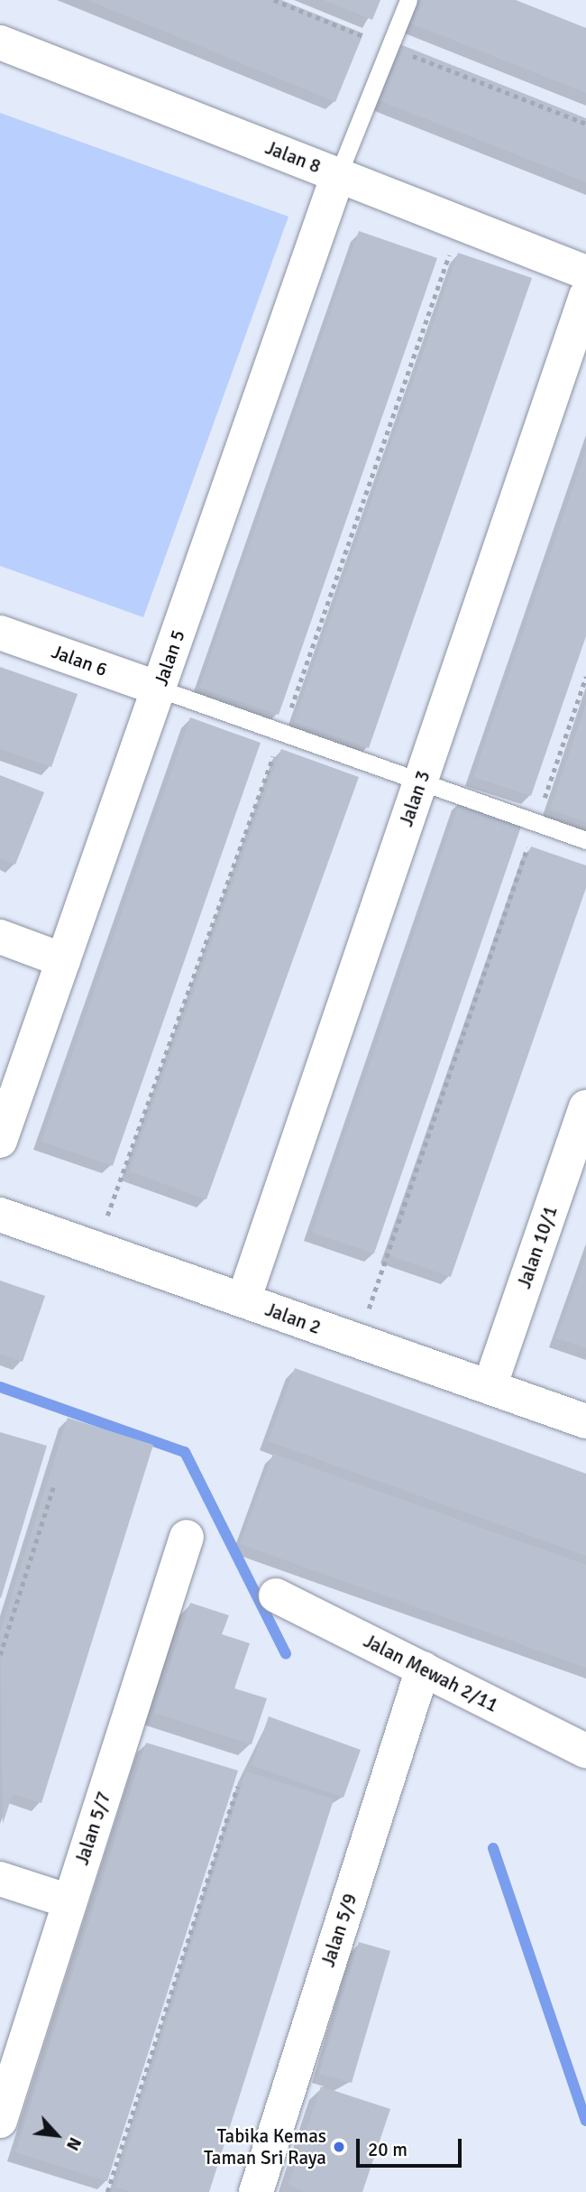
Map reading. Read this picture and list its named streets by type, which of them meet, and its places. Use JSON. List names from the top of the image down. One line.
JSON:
{"streets":{"street":["Jalan 8","Jalan 5","Jalan 6","Jalan 3","Jalan 10/1","Jalan 2","Jalan Mewah 2/11","Jalan 5/7","Jalan 5/9"]},"crossings":[["Jalan 8","Jalan 5"],["Jalan 5","Jalan 6"],["Jalan 3","Jalan 2"],["Jalan 10/1","Jalan 2"],["Jalan Mewah 2/11","Jalan 5/9"]],"places":["Tabika Kemas Taman Sri Raya"],"scale_bar":"20 m","north":"bottom right"}
